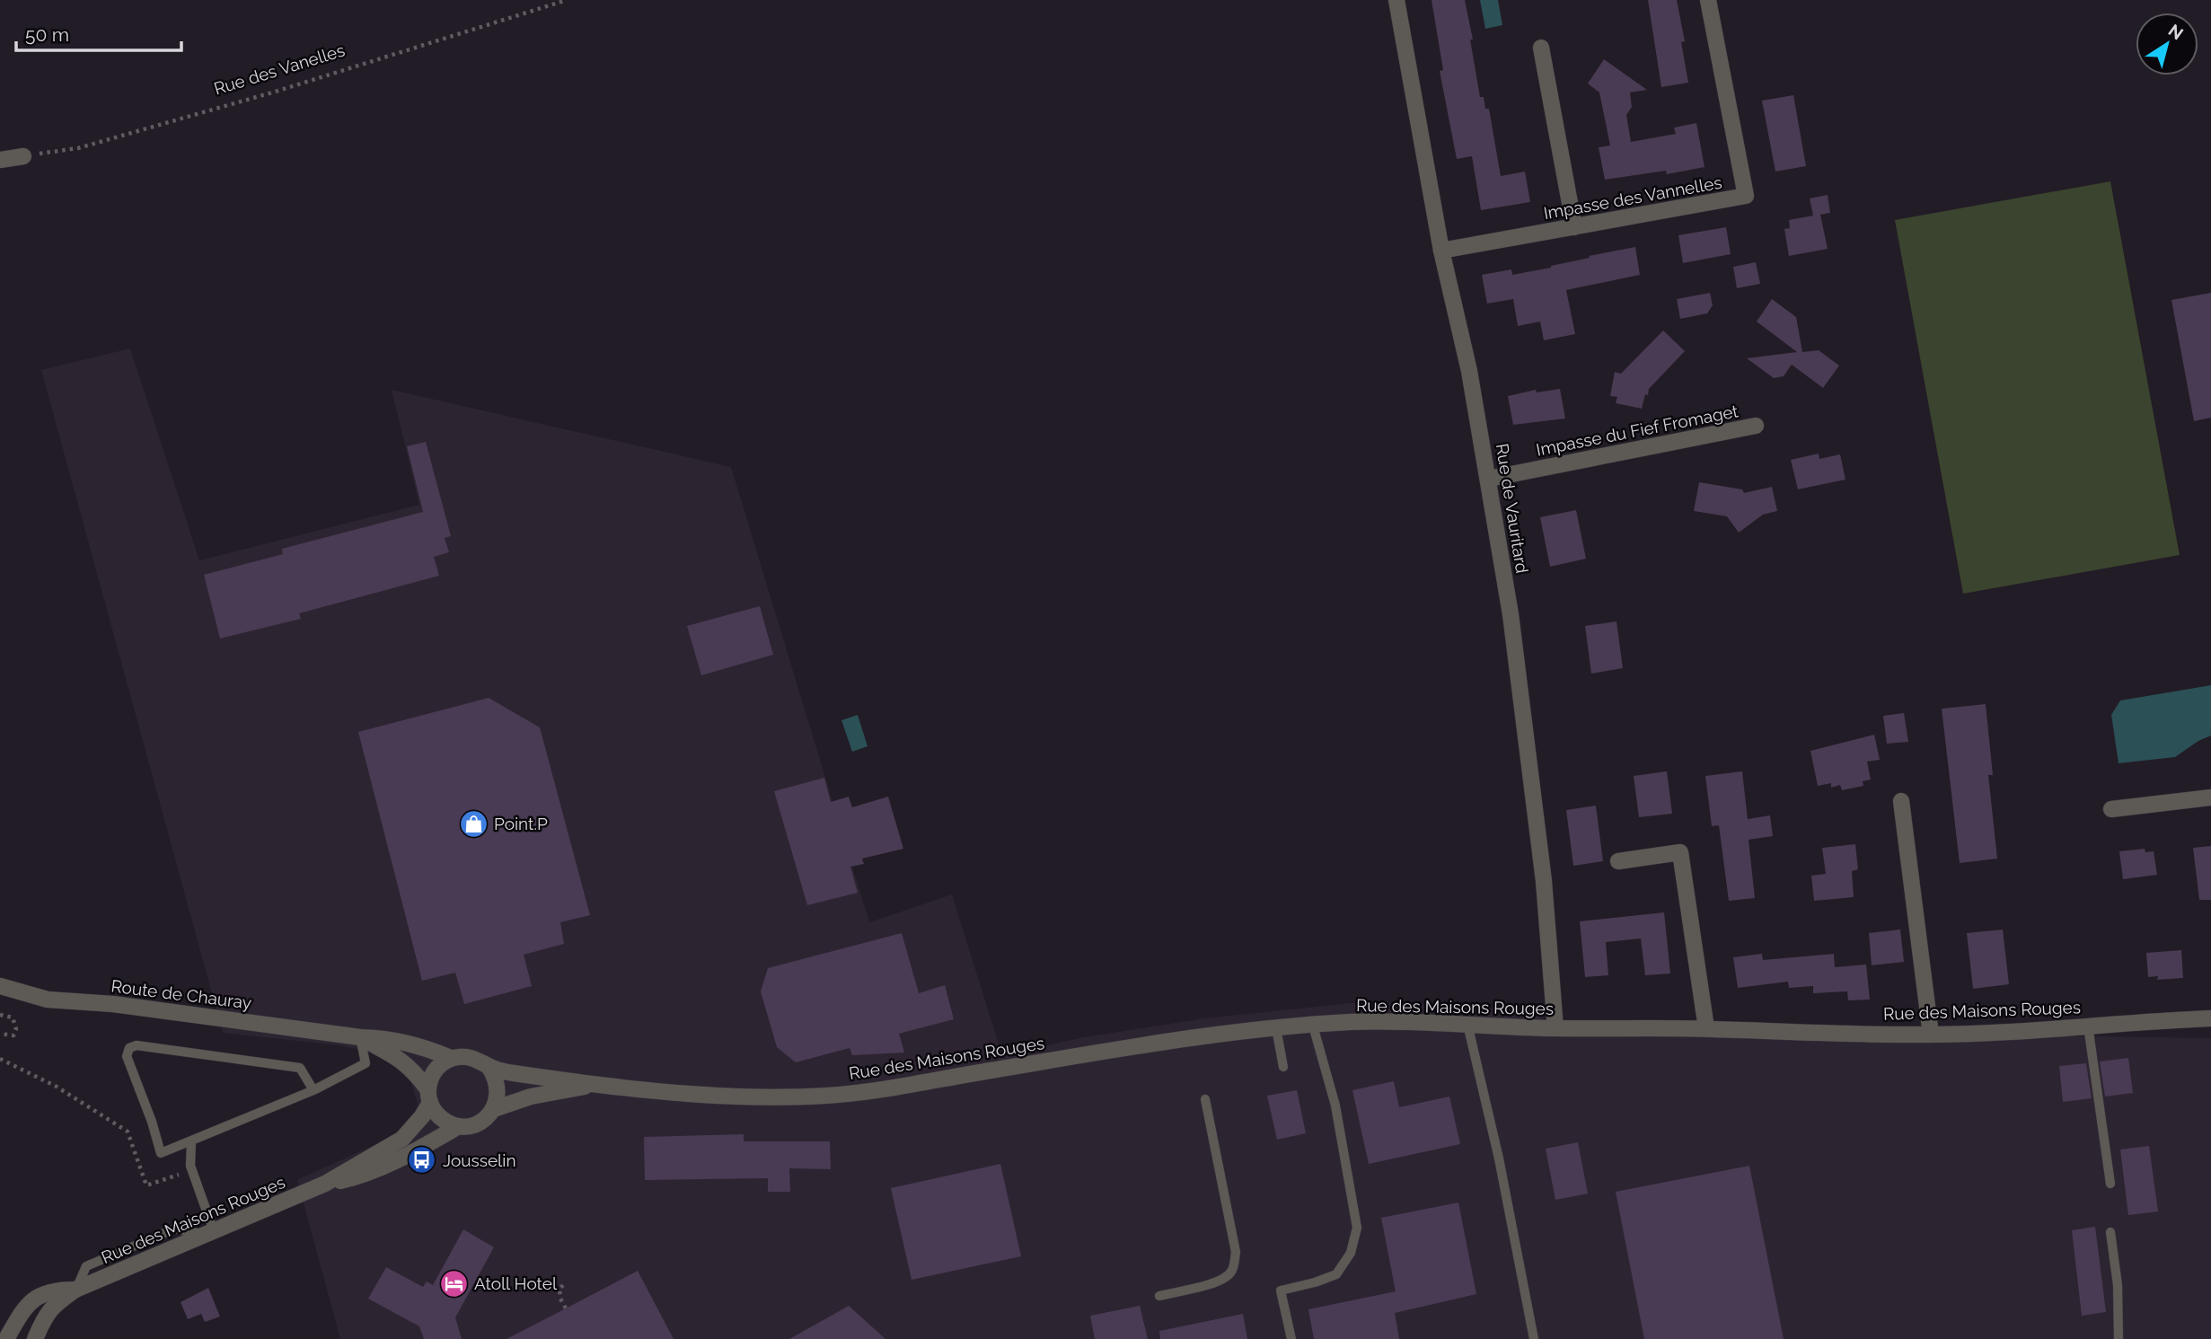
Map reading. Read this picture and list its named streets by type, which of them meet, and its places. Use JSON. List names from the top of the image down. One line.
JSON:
{"streets":{"street":["Impasse des Vannelles","Impasse du Fief Fromaget","Rue de Vauritard","Route de Chauray","Rue des Maisons Rouges"],"path":["Rue des Vanelles"]},"crossings":[["Impasse des Vannelles","Rue de Vauritard"],["Impasse du Fief Fromaget","Rue de Vauritard"],["Rue de Vauritard","Rue des Maisons Rouges"],["Route de Chauray","Rue des Maisons Rouges"]],"places":{"shop":["Point.P"],"bus stop":["Jousselin"],"hotel":["Atoll Hotel"]},"scale_bar":"50 m","north":"top right"}
